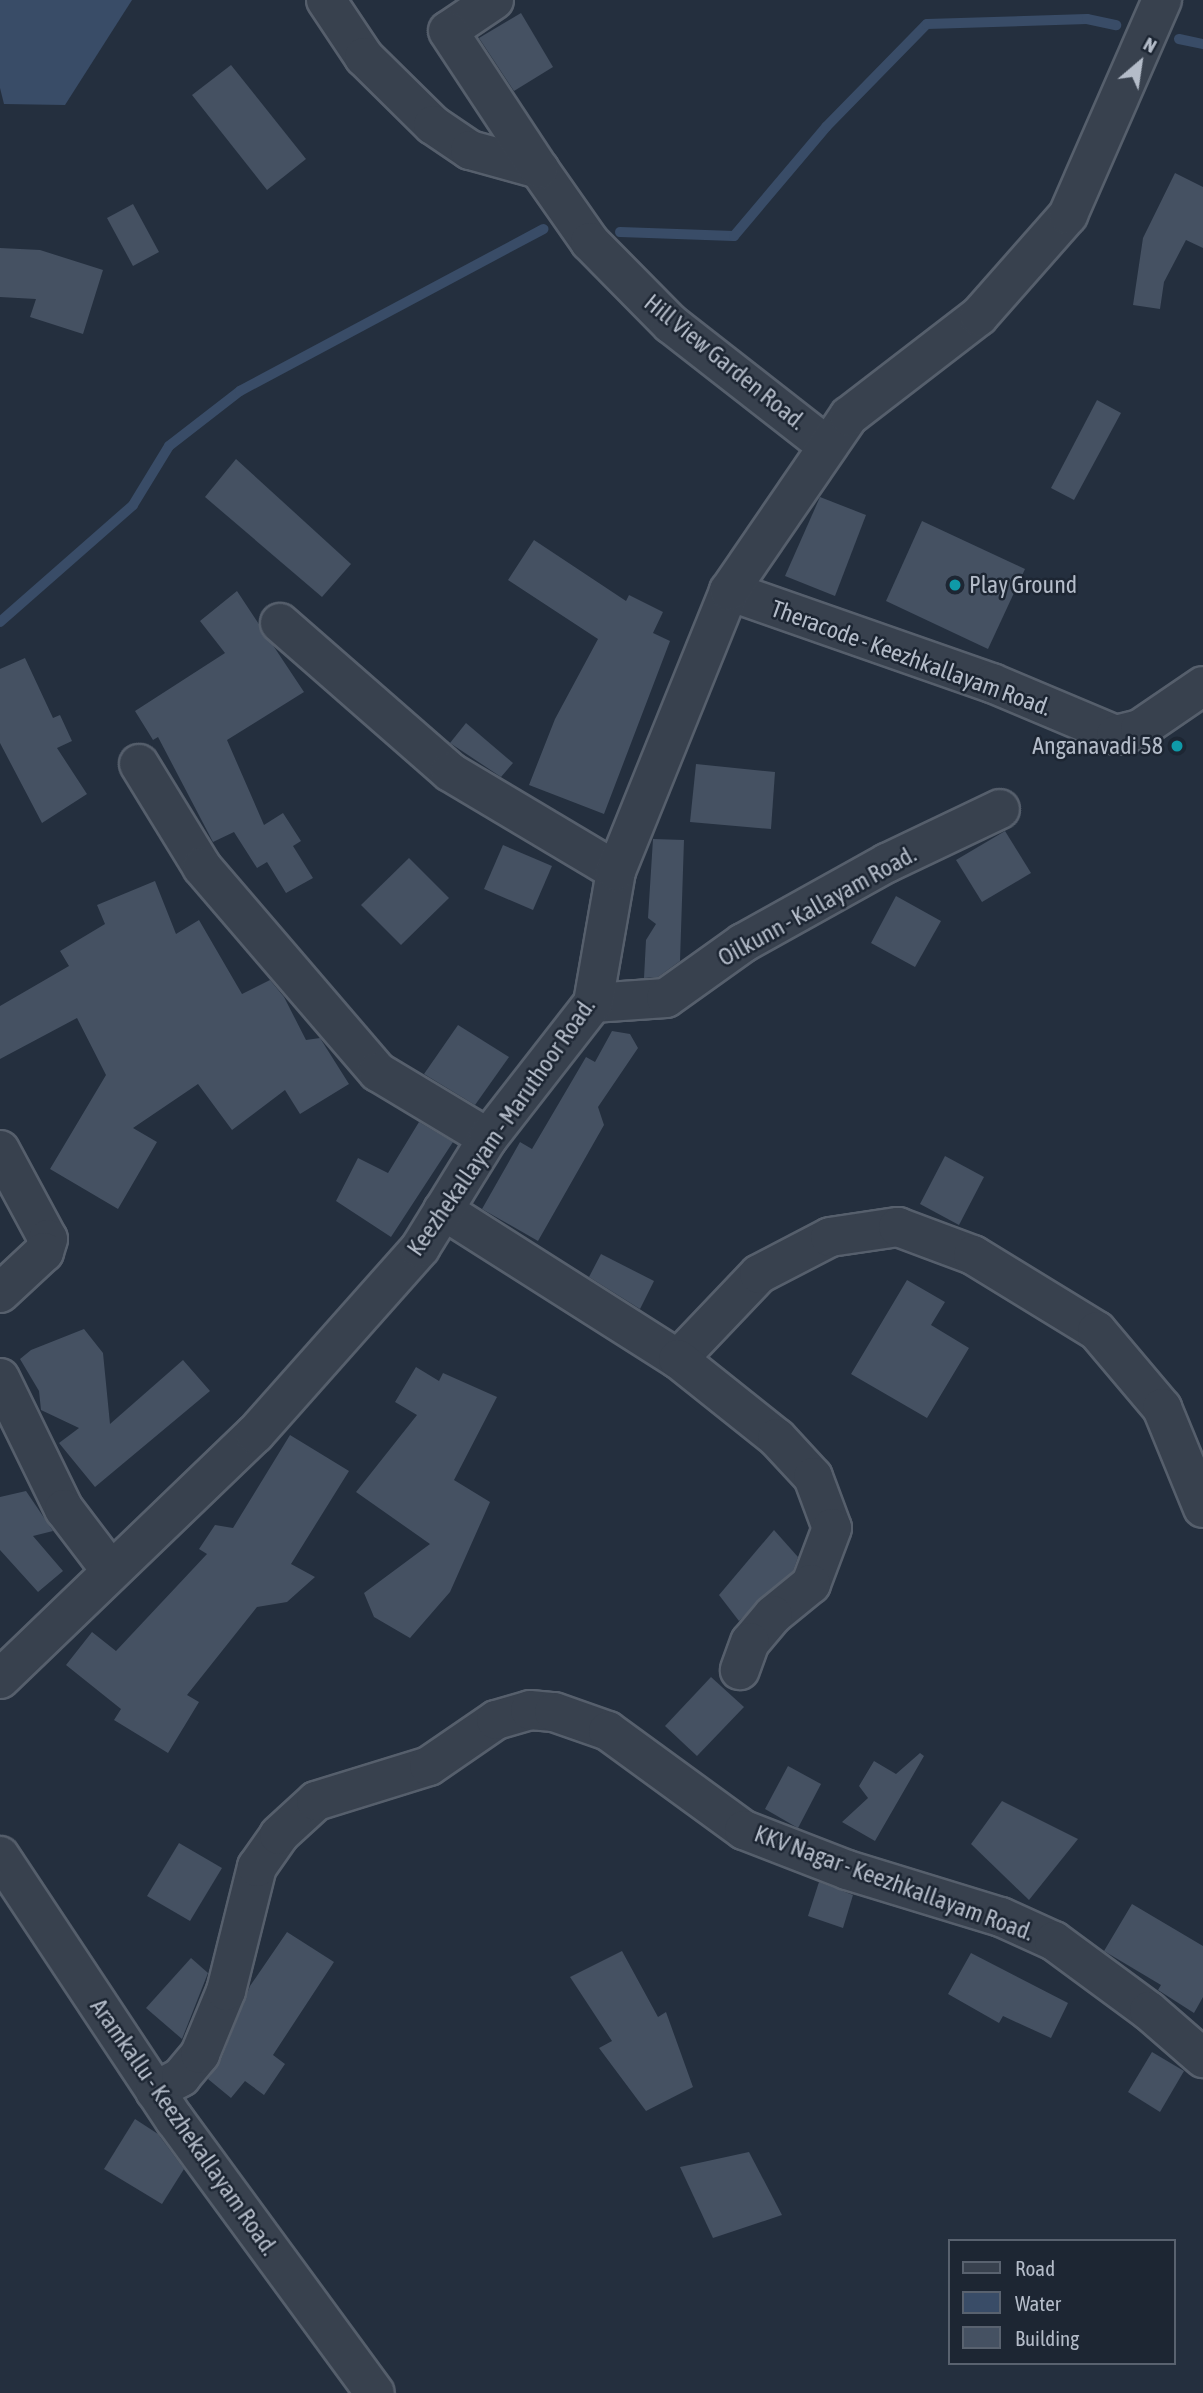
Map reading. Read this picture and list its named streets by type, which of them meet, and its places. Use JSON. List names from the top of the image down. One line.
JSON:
{"streets":{"street":["Hill View Garden Road.","Theracode - Keezhkallayam Road.","Oilkunn - Kallayam Road.","Keezhekallayam - Maruthoor Road.","KKV Nagar - Keezhkallayam Road.","Aramkallu - Keezhekallayam Road."]},"crossings":[["Hill View Garden Road.","Keezhekallayam - Maruthoor Road."],["Theracode - Keezhkallayam Road.","Keezhekallayam - Maruthoor Road."],["Oilkunn - Kallayam Road.","Keezhekallayam - Maruthoor Road."],["KKV Nagar - Keezhkallayam Road.","Aramkallu - Keezhekallayam Road."]],"places":["Play Ground","Anganavadi 58"],"legend":["Road","Water","Building"],"north":"top right"}
